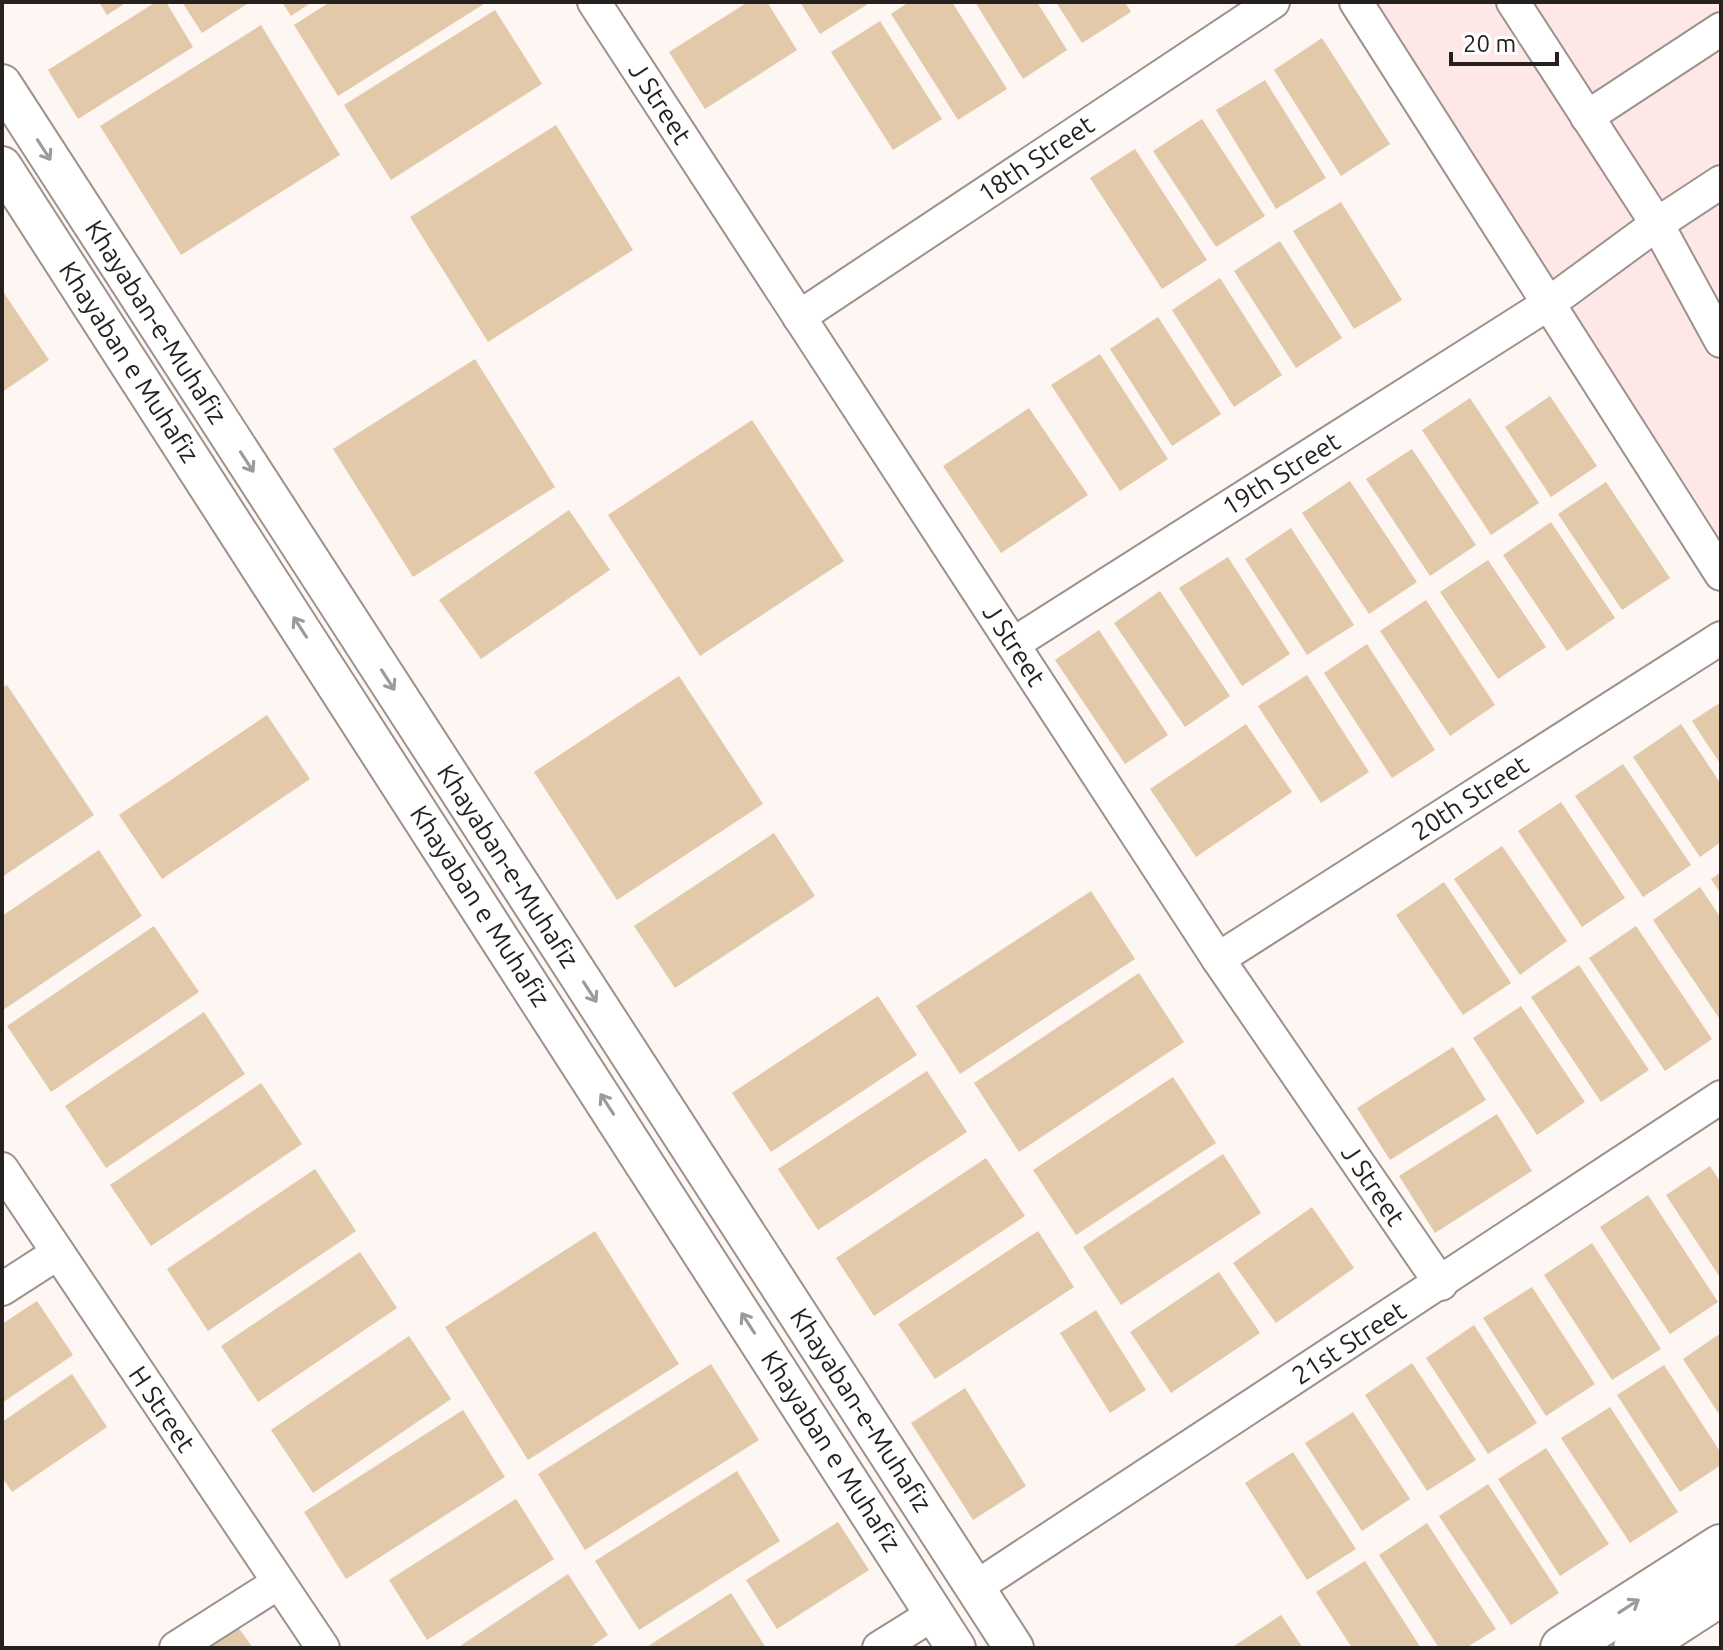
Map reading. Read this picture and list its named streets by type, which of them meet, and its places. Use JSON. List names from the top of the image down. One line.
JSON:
{"streets":{"street":["J Street","18th Street","Khayaban-e-Muhafiz","Khayaban e Muhafiz","19th Street","20th Street","21st Street","H Street"]},"crossings":[["J Street","18th Street"],["J Street","19th Street"],["J Street","20th Street"],["J Street","21st Street"],["Khayaban-e-Muhafiz","21st Street"]],"one_way":["Khayaban-e-Muhafiz","Khayaban e Muhafiz"],"scale_bar":"20 m"}
